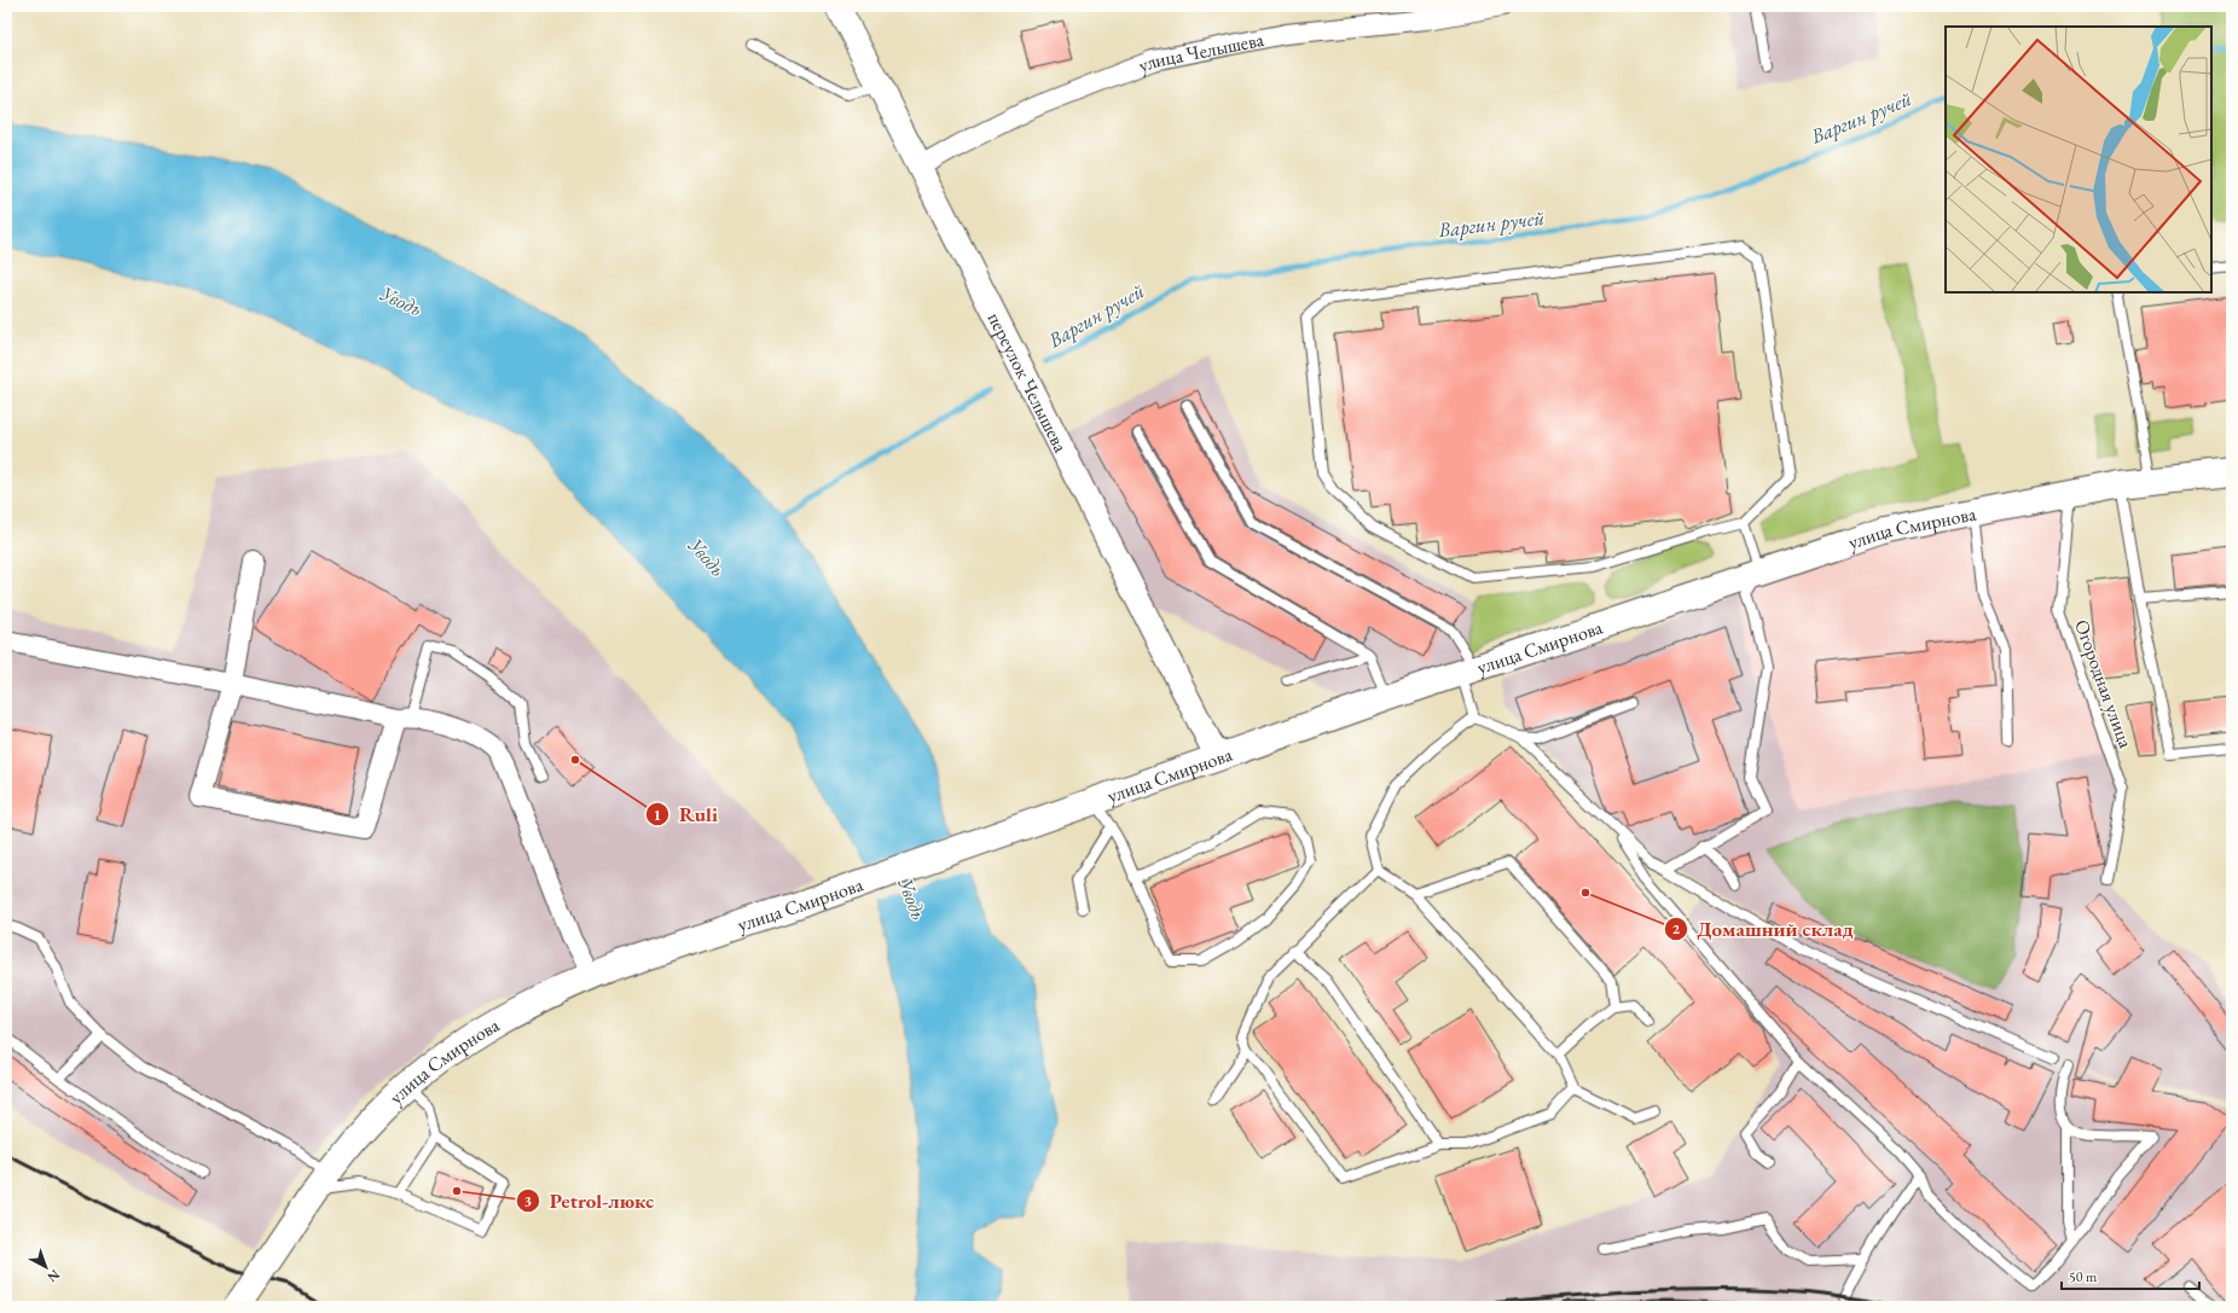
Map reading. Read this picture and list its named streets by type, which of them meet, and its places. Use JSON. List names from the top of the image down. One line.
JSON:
{"streets":{"main road":["улица Смирнова"],"street":["улица Челышева","переулок Челышева"],"lane":["Огородная улица"]},"crossings":[["улица Челышева","переулок Челышева"],["переулок Челышева","улица Смирнова"],["улица Смирнова","Огородная улица"]],"water":["Варгин ручей","Уводь"],"places":["Ruli","Домашний склад","Petrol-люкс"],"scale_bar":"50 m","north":"bottom right"}
